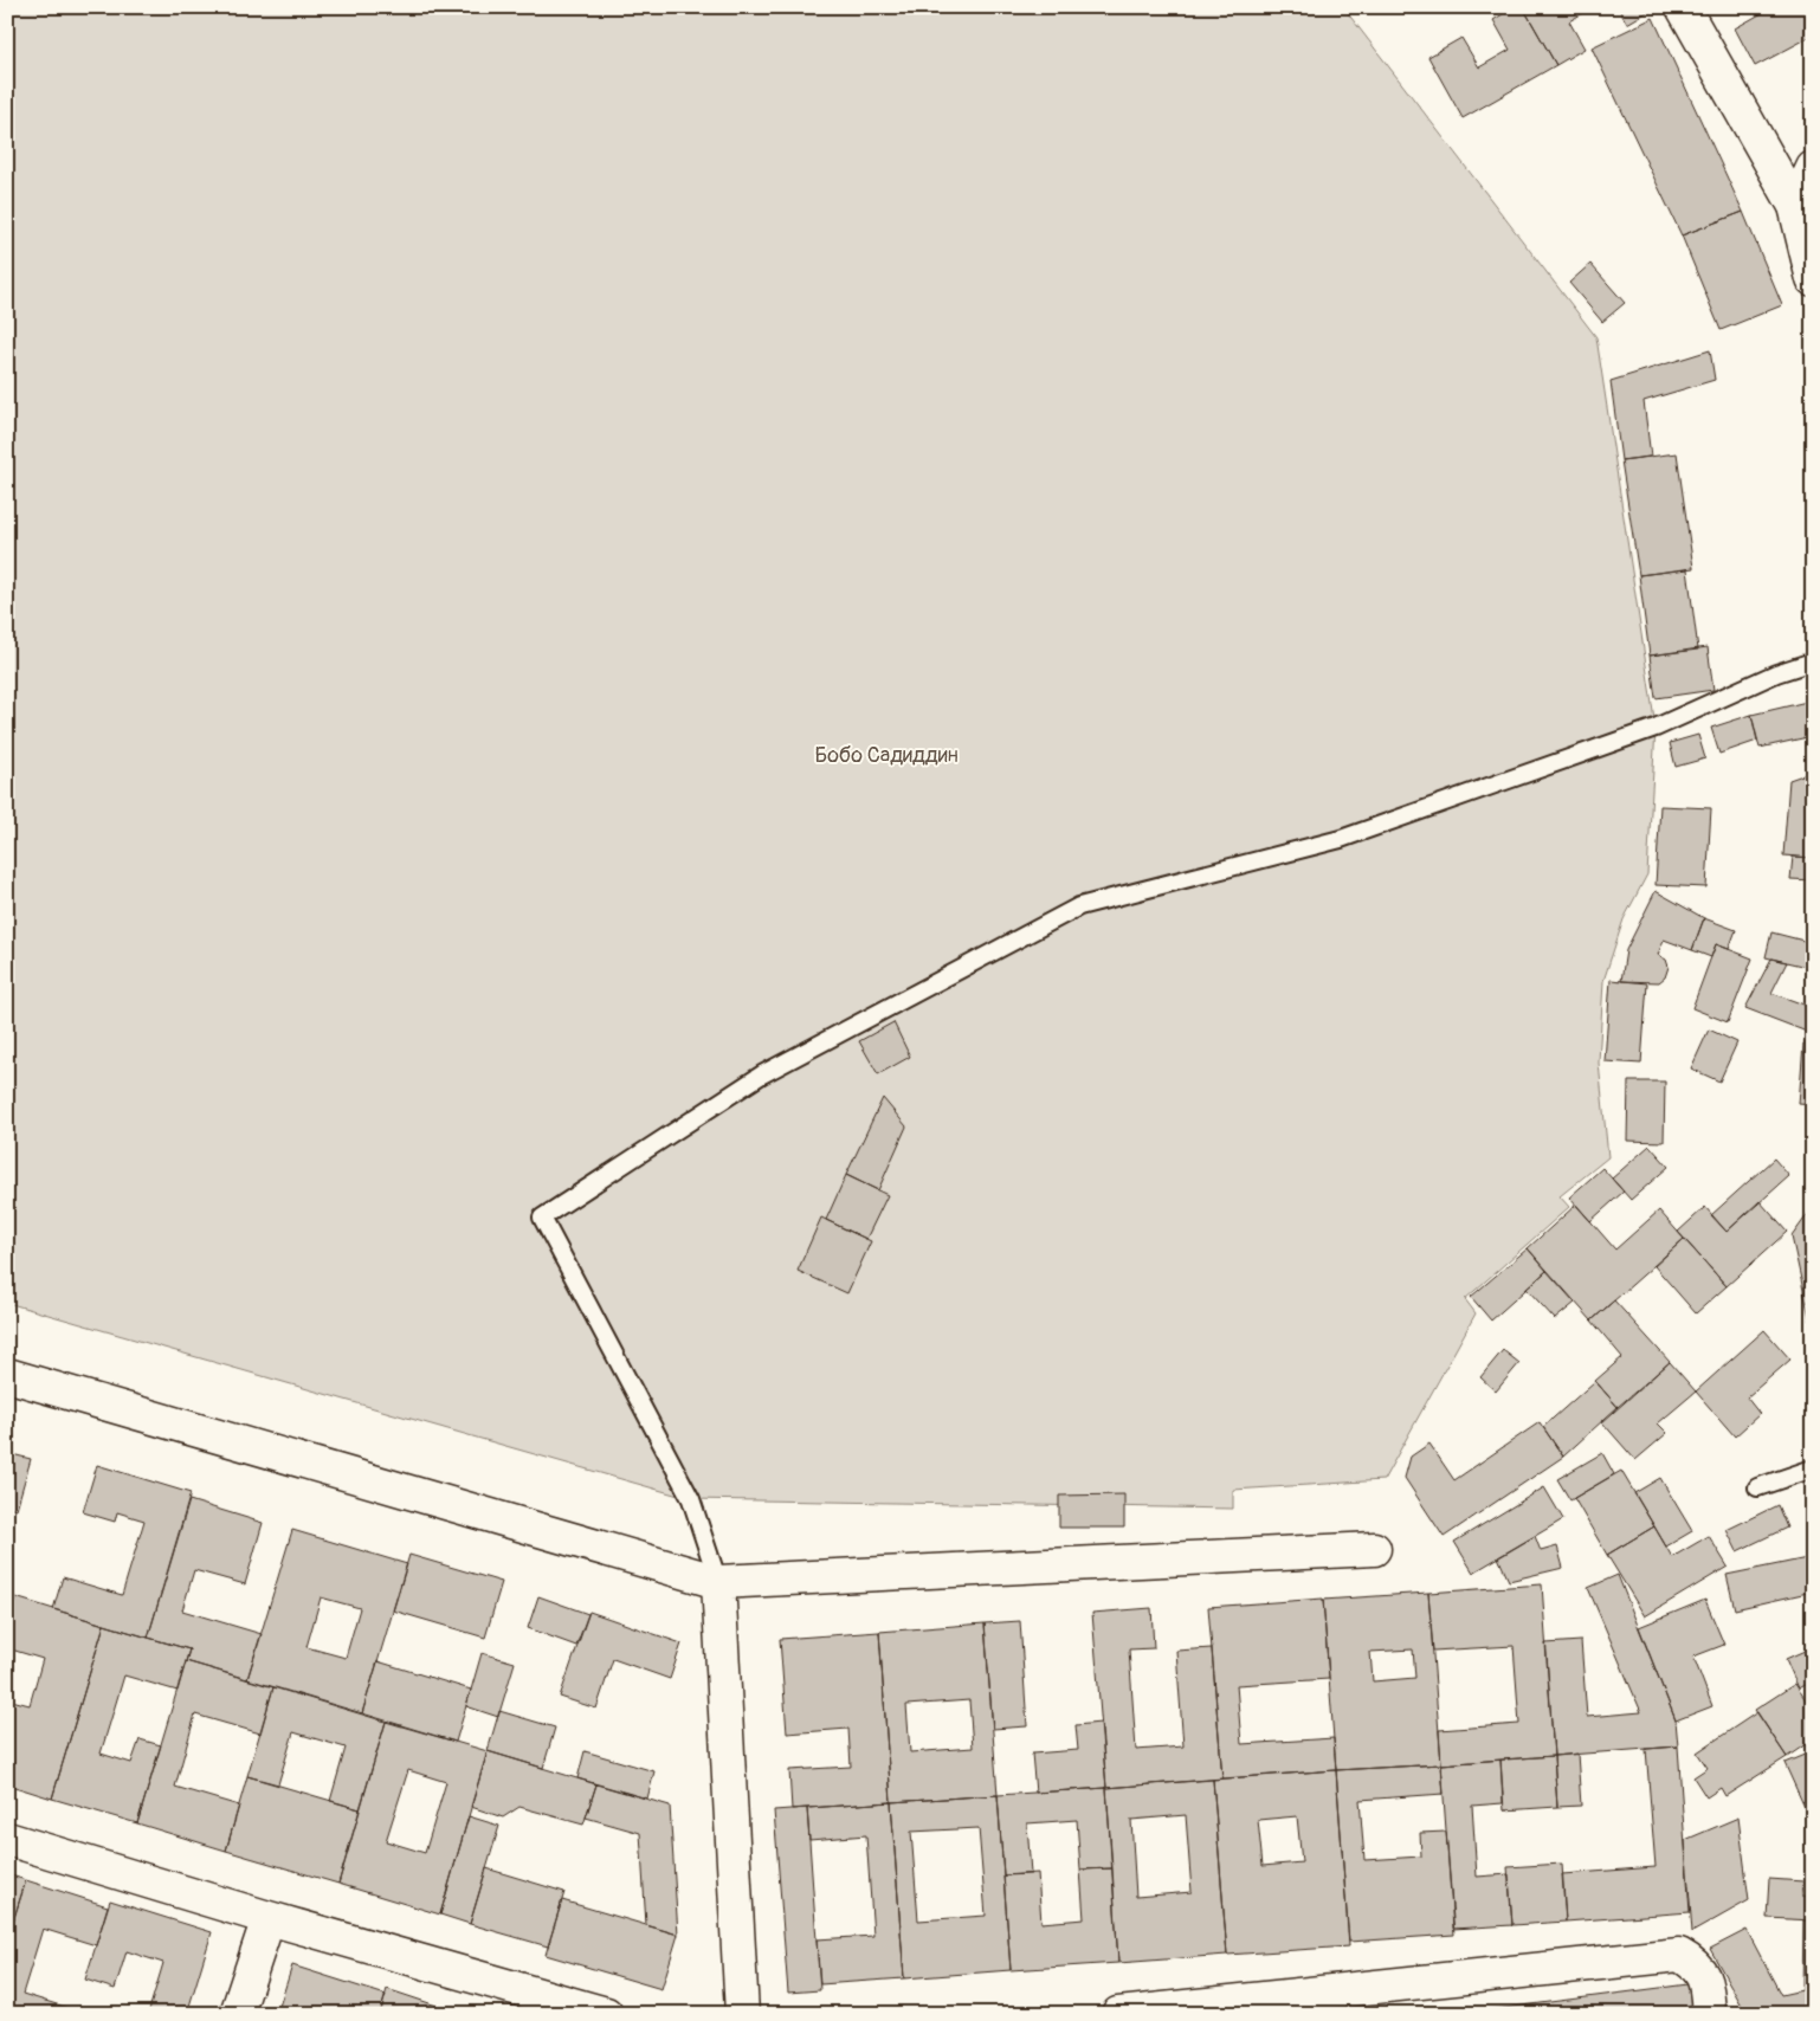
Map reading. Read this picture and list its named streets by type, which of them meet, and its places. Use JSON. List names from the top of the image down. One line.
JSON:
{"parks":["Бобо Садиддин"]}
